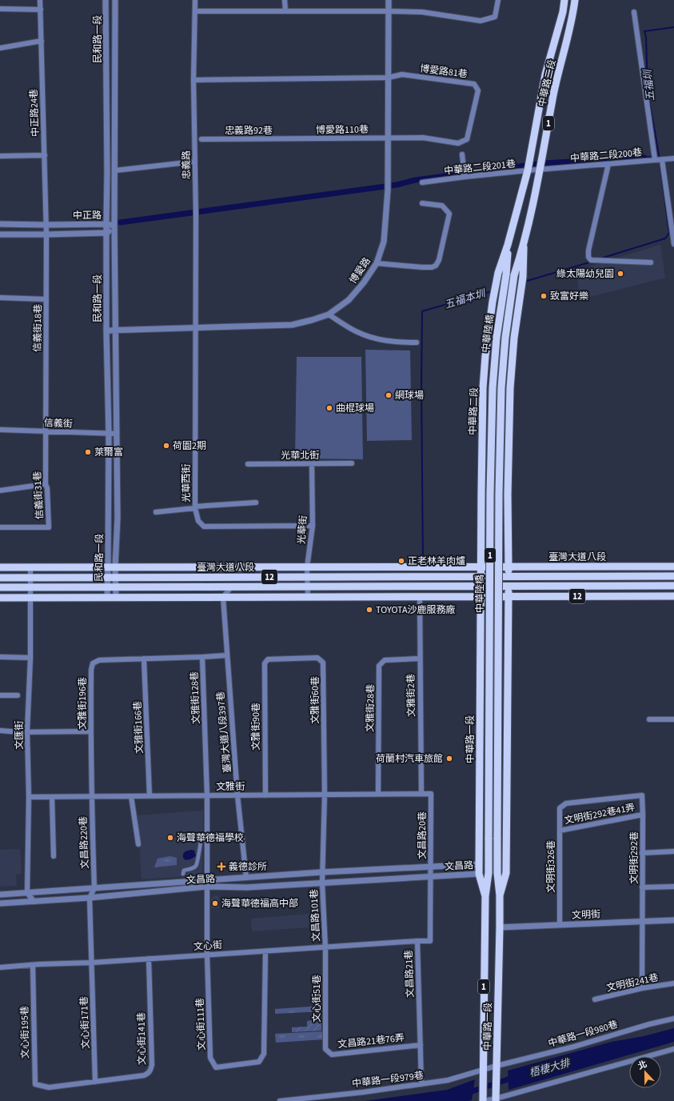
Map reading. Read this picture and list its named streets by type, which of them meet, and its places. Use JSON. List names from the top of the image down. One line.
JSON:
{"streets":{"main road":["中華路二段","1","中華陸橋","臺灣大道八段","12","中華路一段"],"street":["民和路一段","博愛路81巷","中正路24巷","博愛路110巷","忠義路92巷","中華路二段200巷","忠義路","中華路二段201巷","中正路","博愛路","信義街18巷","信義街","光華北街","光華西街","信義街31巷","光華街","文雅街2巷","文雅街128巷","文雅街60巷","文雅街196巷","文雅街28巷","文雅街90巷","文雅街166巷","臺灣大道八段397巷","文匯街","文雅街","文明街292巷41弄","文昌路20巷","文昌路220巷","文明街292巷","文昌路","文明街326巷","文明街","文昌路101巷","文心街","文昌路21巷","文明街241巷","文心街51巷","文心街171巷","文心街111巷","文心街195巷","中華路一段980巷","文心街141巷","文昌路21巷76弄","中華路一段979巷"]},"crossings":[["民和路一段","中正路"],["民和路一段","博愛路"],["民和路一段","信義街"],["民和路一段","臺灣大道八段"],["博愛路81巷","博愛路110巷"],["博愛路81巷","博愛路"],["中華路二段","中華路二段200巷"],["中華路二段","中華路二段201巷"],["中華路二段","中華陸橋"],["中華路二段","臺灣大道八段"],["中華路二段","中華路一段"],["中正路24巷","中正路"],["中正路24巷","信義街18巷"],["博愛路110巷","忠義路92巷"],["博愛路110巷","博愛路"],["中華路二段200巷","中華路二段201巷"],["忠義路","博愛路"],["忠義路","光華西街"],["中正路","信義街18巷"],["博愛路","光華西街"],["信義街18巷","信義街"],["信義街18巷","信義街31巷"],["中華陸橋","中華路一段"],["信義街","信義街31巷"],["光華北街","光華街"],["光華西街","光華街"],["光華街","臺灣大道八段"],["臺灣大道八段","文雅街2巷"],["臺灣大道八段","臺灣大道八段397巷"],["臺灣大道八段","文匯街"],["臺灣大道八段","中華路一段"],["文雅街2巷","文雅街28巷"],["文雅街2巷","文雅街"],["文雅街128巷","文雅街196巷"],["文雅街128巷","文雅街166巷"],["文雅街128巷","文雅街"],["文雅街128巷","文昌路"],["文雅街128巷","文心街"],["文雅街128巷","文心街111巷"],["文雅街60巷","文雅街90巷"],["文雅街60巷","文雅街"],["文雅街60巷","文昌路101巷"],["文雅街196巷","文雅街166巷"],["文雅街196巷","文雅街"],["文雅街196巷","文昌路220巷"],["文雅街28巷","文雅街"],["文雅街90巷","文雅街"],["文雅街166巷","文雅街"],["臺灣大道八段397巷","文雅街"],["臺灣大道八段397巷","文昌路"],["文匯街","文雅街"],["文匯街","文昌路"],["中華路一段","文昌路"],["中華路一段","文明街"],["中華路一段","中華路一段980巷"],["中華路一段","中華路一段979巷"],["文雅街","文昌路20巷"],["文雅街","文昌路220巷"],["文雅街","文昌路101巷"],["文明街292巷41弄","文明街292巷"],["文明街292巷41弄","文明街326巷"],["文昌路20巷","文昌路"],["文昌路20巷","文昌路21巷"],["文昌路220巷","文昌路"],["文明街292巷","文明街326巷"],["文明街292巷","文明街"],["文明街292巷","文明街241巷"],["文昌路","文昌路101巷"],["文昌路","文昌路21巷"],["文昌路","文心街171巷"],["文明街326巷","文明街"],["文昌路101巷","文心街"],["文昌路101巷","文心街51巷"],["文心街","文昌路21巷"],["文心街","文心街51巷"],["文心街","文心街171巷"],["文心街","文心街111巷"],["文心街","文心街195巷"],["文心街","文心街141巷"],["文昌路21巷","文昌路21巷76弄"],["文昌路21巷","中華路一段979巷"],["文心街51巷","文昌路21巷76弄"],["文心街171巷","文心街141巷"],["文心街195巷","文心街141巷"],["中華路一段980巷","中華路一段979巷"]],"water":["五福圳","五福本圳","梧棲大排"],"places":{"other":["綠太陽幼兒園","致富好樂","網球場","曲棍球場","荷園2期","萊爾富","正老林羊肉爐","TOYOTA沙鹿服務廠","荷蘭村汽車旅館","海聲華德福學校","海聲華德福高中部"],"health":["義德診所"]},"north":"top"}
